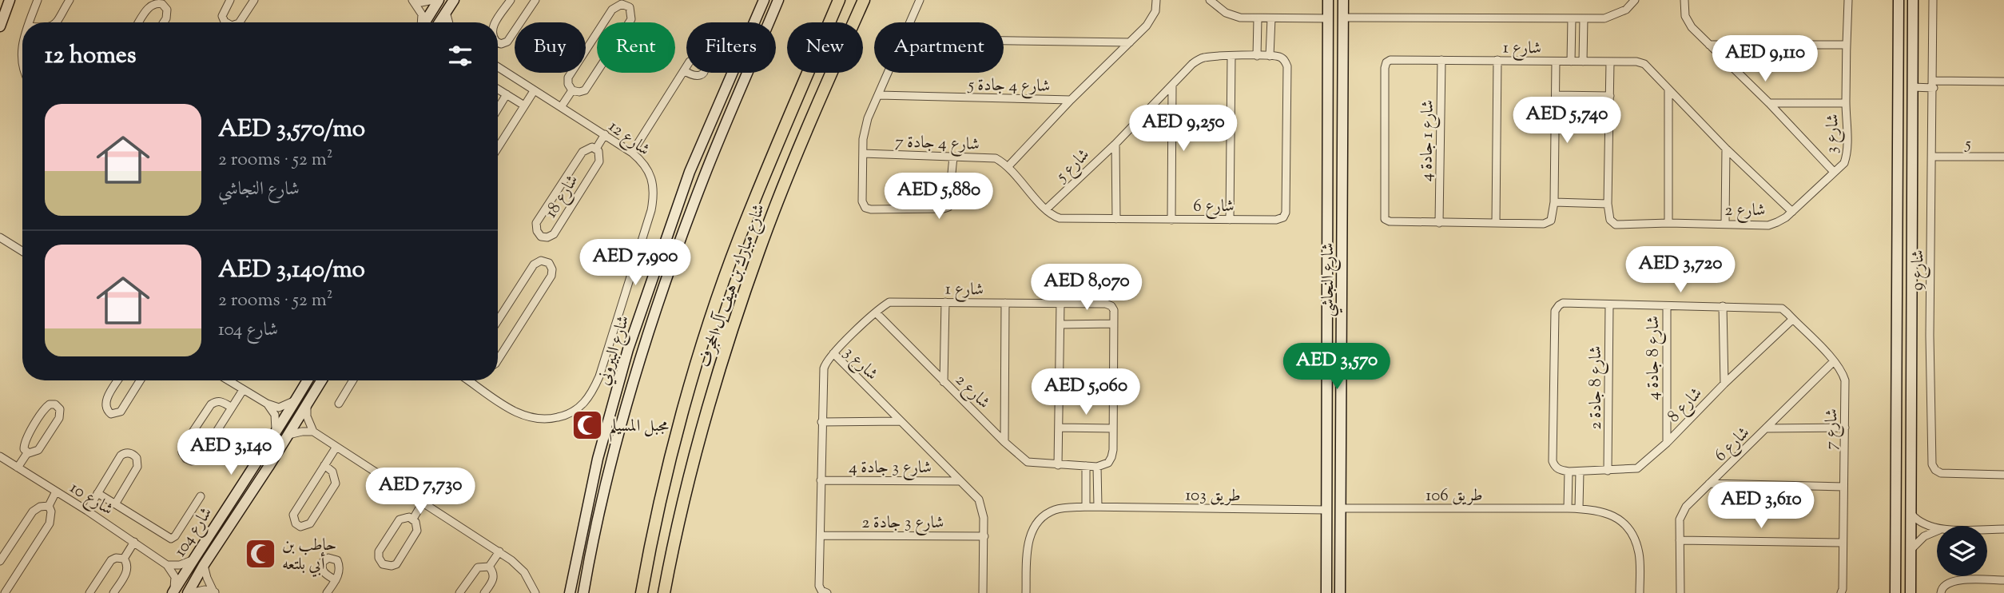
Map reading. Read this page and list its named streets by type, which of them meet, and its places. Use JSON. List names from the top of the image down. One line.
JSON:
{"streets":{"main road":["شارع مبارك بن هيف آل الحجرف"],"street":["شارع 1","شارع 4 جادة 5","شارع 3","شارع 12","شارع 1 جادة 4","شارع 4 جادة 7","5","شارع 5","شارع 18","شارع 6","شارع 2","شارع 9","شارع النجاشي","شارع البيروني","شارع 8 جادة 4","شارع 8 جادة 2","شارع 8","شارع 7","شارع 3 جادة 4","طريق 103","طريق 106","شارع 10","شارع 3 جادة 2","شارع 104"]},"crossings":[["شارع 1","شارع 3"],["شارع 1","شارع 1 جادة 4"],["شارع 1","شارع 2"],["شارع 3","شارع 2"],["شارع 3","شارع 3 جادة 4"],["شارع 3","شارع 3 جادة 2"],["شارع 12","شارع 18"],["شارع 4 جادة 7","شارع 6"],["5","شارع 9"],["شارع 5","شارع 6"],["شارع 6","شارع 7"],["شارع النجاشي","طريق 103"],["شارع النجاشي","طريق 106"],["شارع 8 جادة 4","شارع 8"],["شارع 8 جادة 2","شارع 8"],["شارع 8","شارع 7"]],"places":{"mosque":["مجبل المسيلم","حاطب بن أبي بلتعه"]},"page":{"chip":["Buy","Rent","Filters","New","Apartment"],"heading":"12 homes","price":["AED 9,110","AED 5,740","AED 9,250","AED 5,880","AED 7,900","AED 3,720","AED 8,070","AED 3,570","AED 5,060","AED 3,140","AED 7,730","AED 3,610"],"list":[{"name":"AED 3,570/mo","note":"2 rooms · 52 m² · شارع النجاشي"},{"name":"AED 3,140/mo","note":"2 rooms · 52 m² · شارع 104"}]}}
